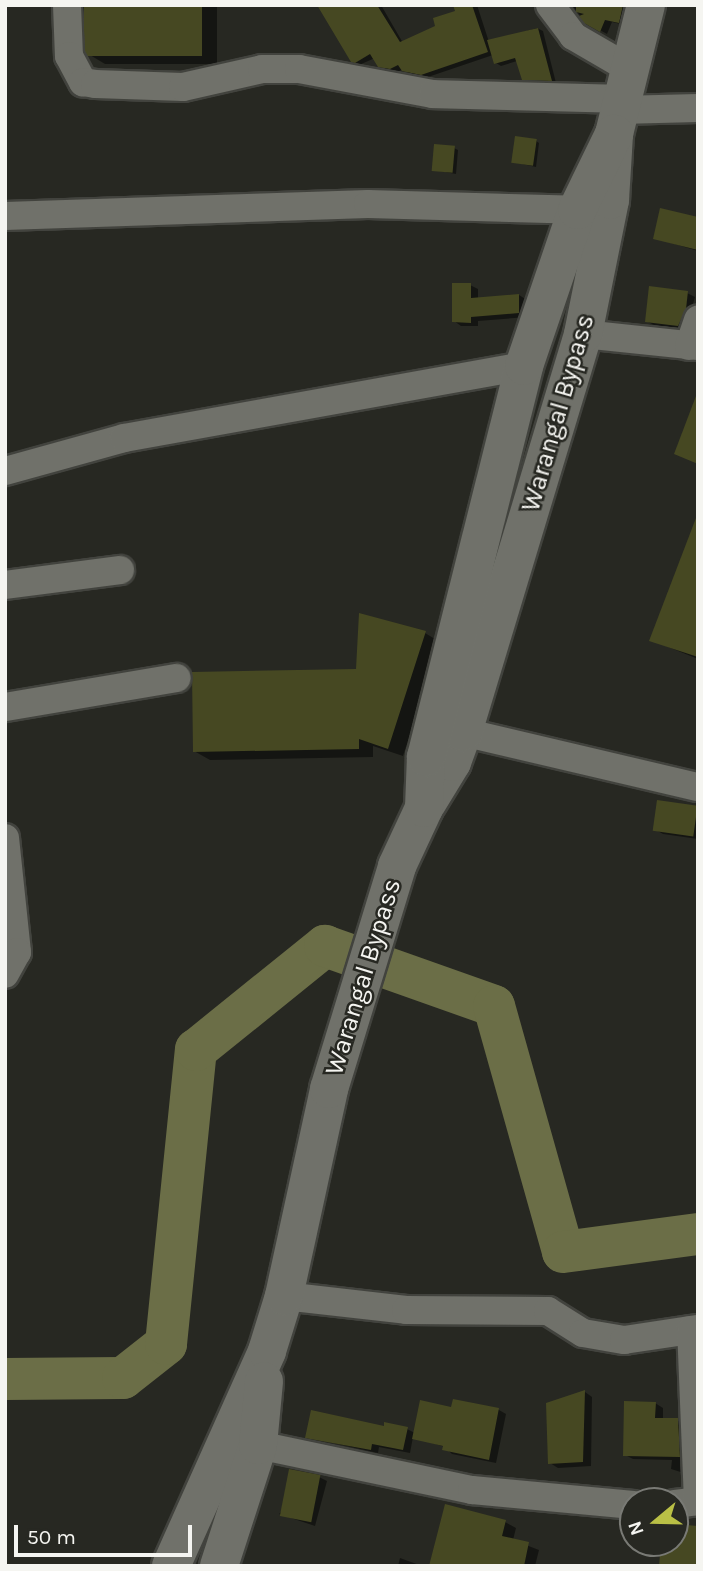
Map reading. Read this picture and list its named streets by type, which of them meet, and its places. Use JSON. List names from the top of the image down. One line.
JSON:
{"streets":{"main road":["Warangal Bypass"]},"scale_bar":"50 m","north":"left"}
